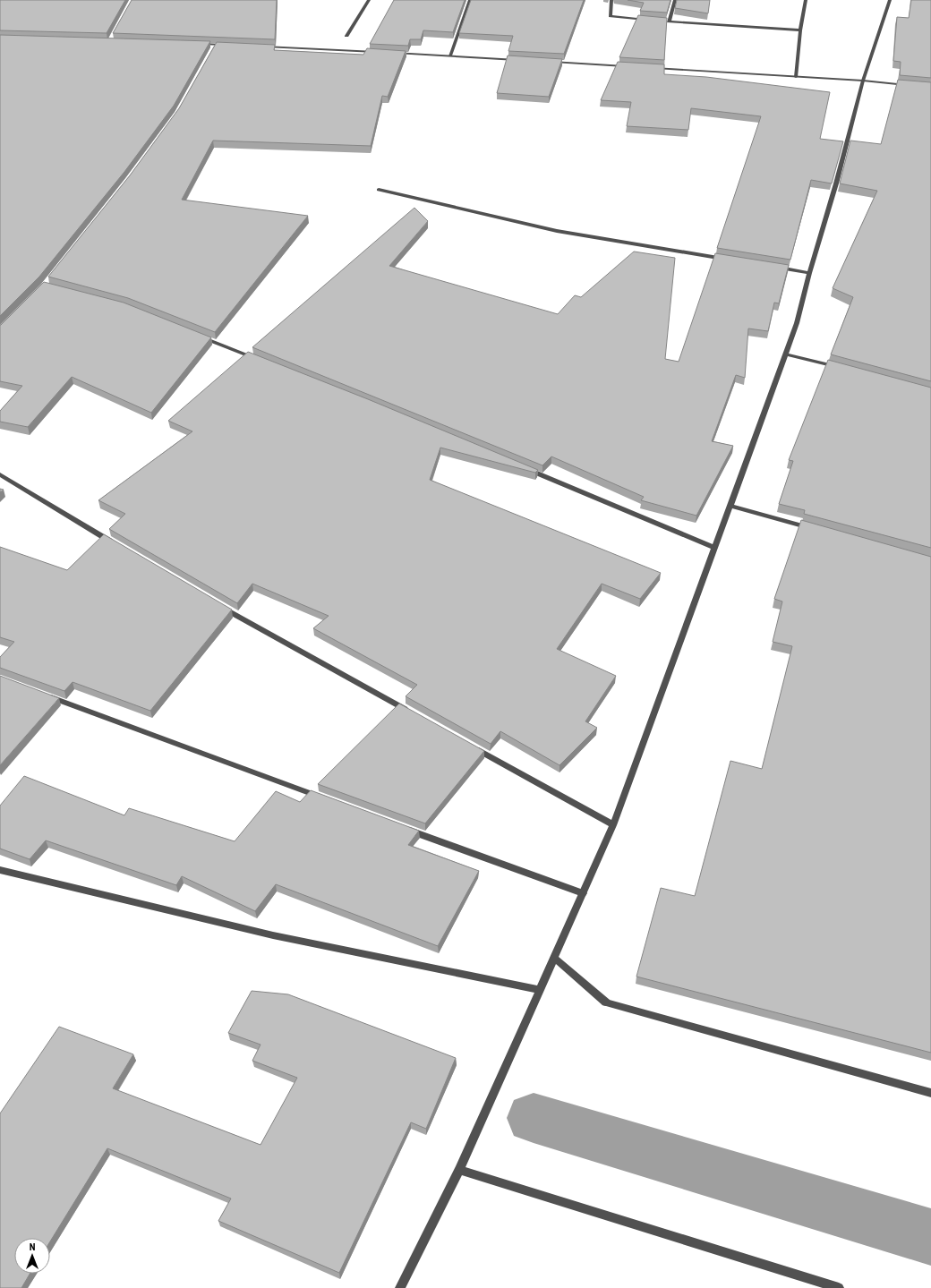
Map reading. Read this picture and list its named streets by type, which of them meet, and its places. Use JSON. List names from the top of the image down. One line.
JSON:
{"north":"top"}
